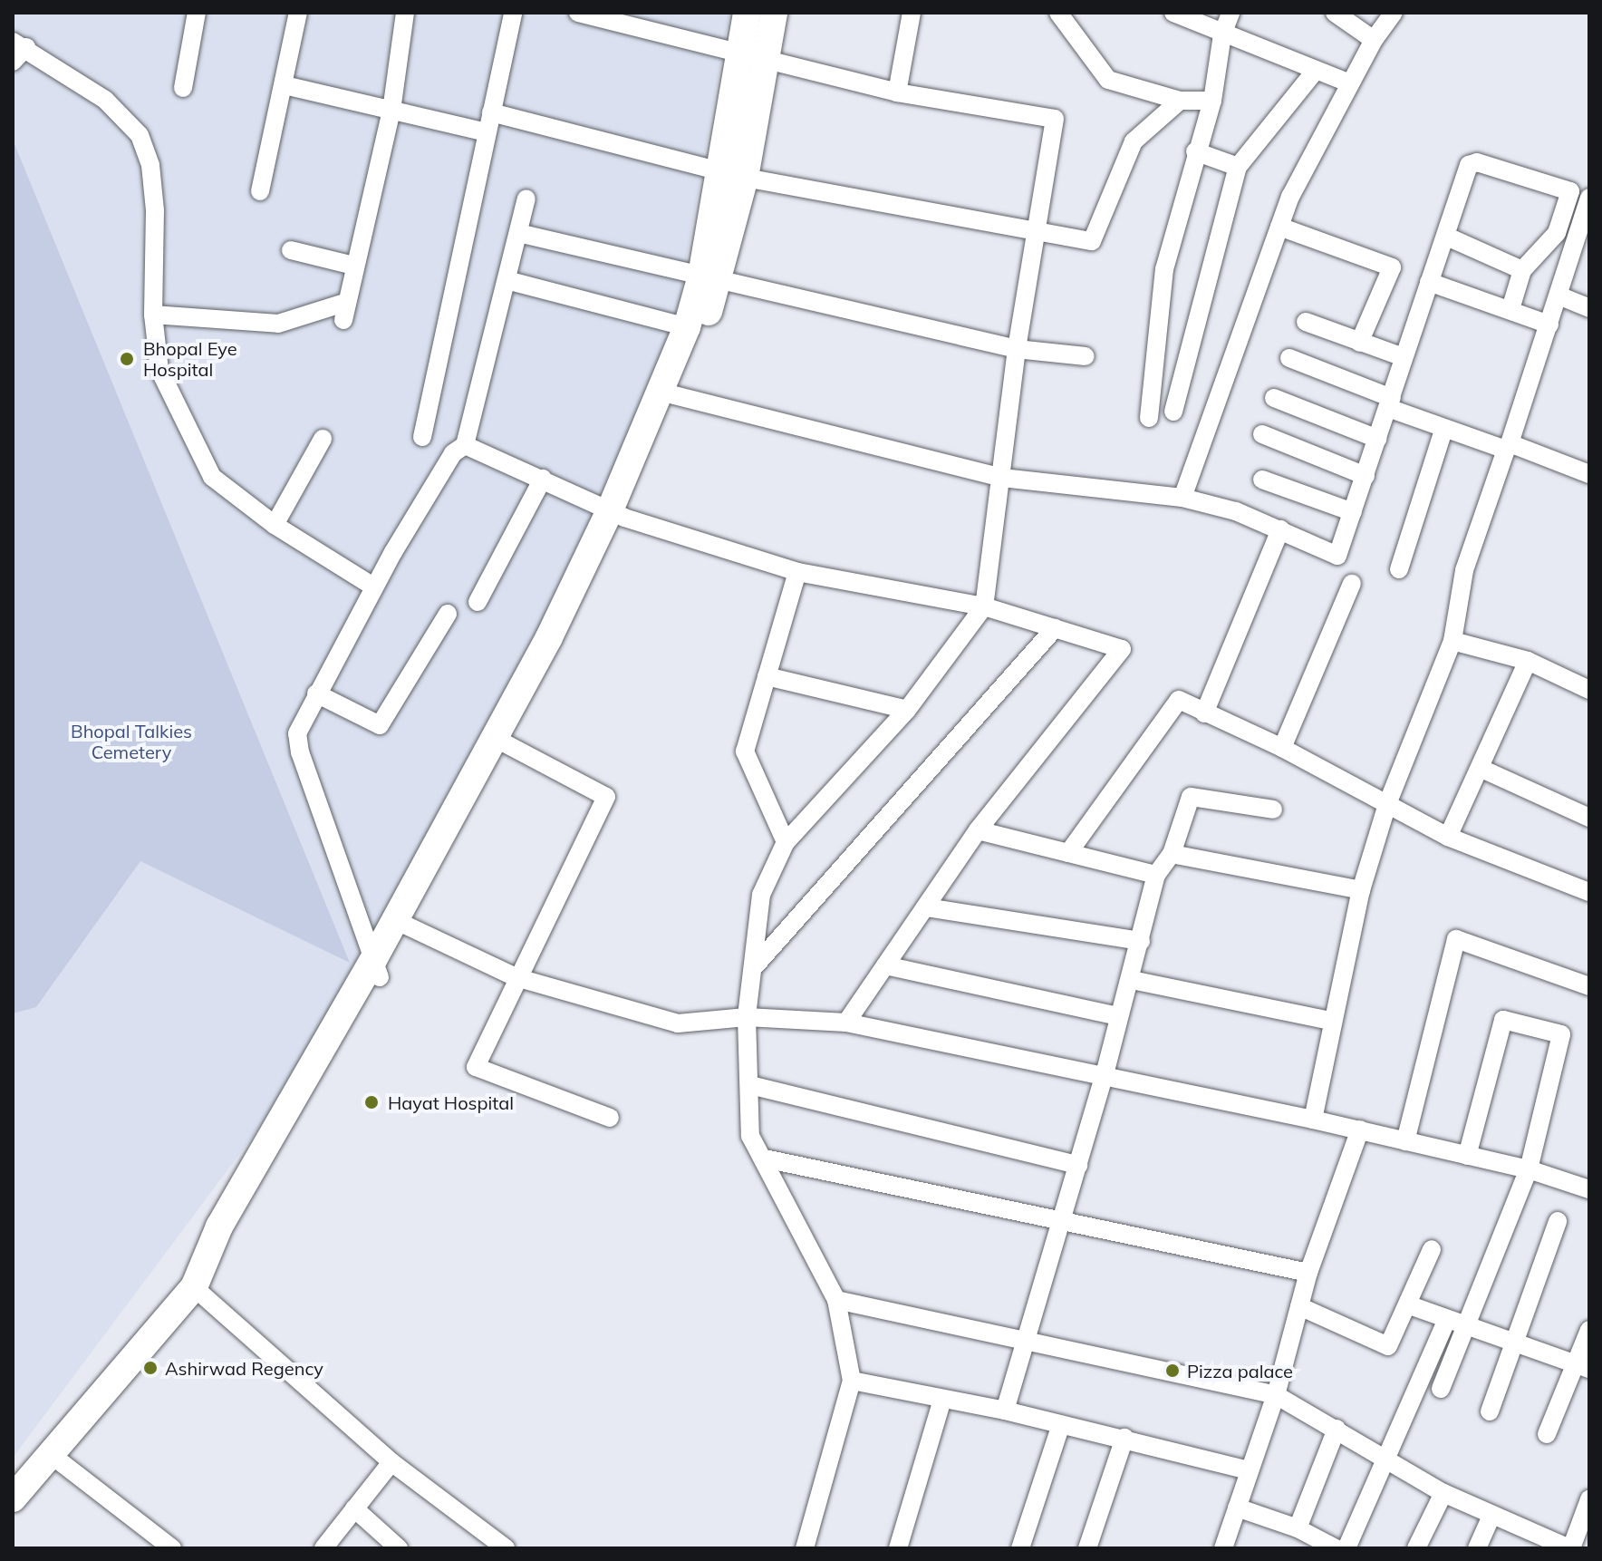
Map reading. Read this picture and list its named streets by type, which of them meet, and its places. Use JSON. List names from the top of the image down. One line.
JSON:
{"parks":["Bhopal Talkies Cemetery"],"places":["Bhopal Eye Hospital","Hayat Hospital","Ashirwad Regency","Pizza palace"]}
